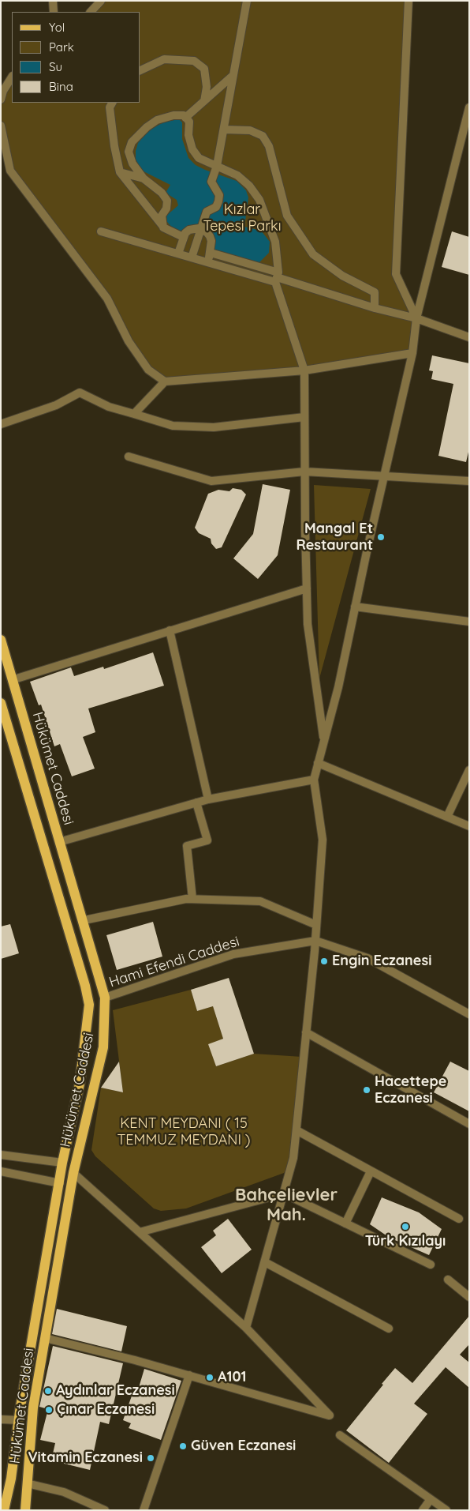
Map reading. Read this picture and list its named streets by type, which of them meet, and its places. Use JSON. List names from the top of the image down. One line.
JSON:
{"streets":{"main road":["Hükümet Caddesi"],"street":["Hami Efendi Caddesi"]},"crossings":[["Hükümet Caddesi","Hami Efendi Caddesi"]],"districts":["Bahçelievler Mah."],"parks":["Kızlar Tepesi Parkı","KENT MEYDANI ( 15 TEMMUZ MEYDANI )"],"places":["Mangal Et Restaurant","Engin Eczanesi","Hacettepe Eczanesi","Türk Kızılayı","A101","Aydınlar Eczanesi","Çınar Eczanesi","Güven Eczanesi","Vitamin Eczanesi"],"legend":["Yol","Park","Su","Bina"]}
